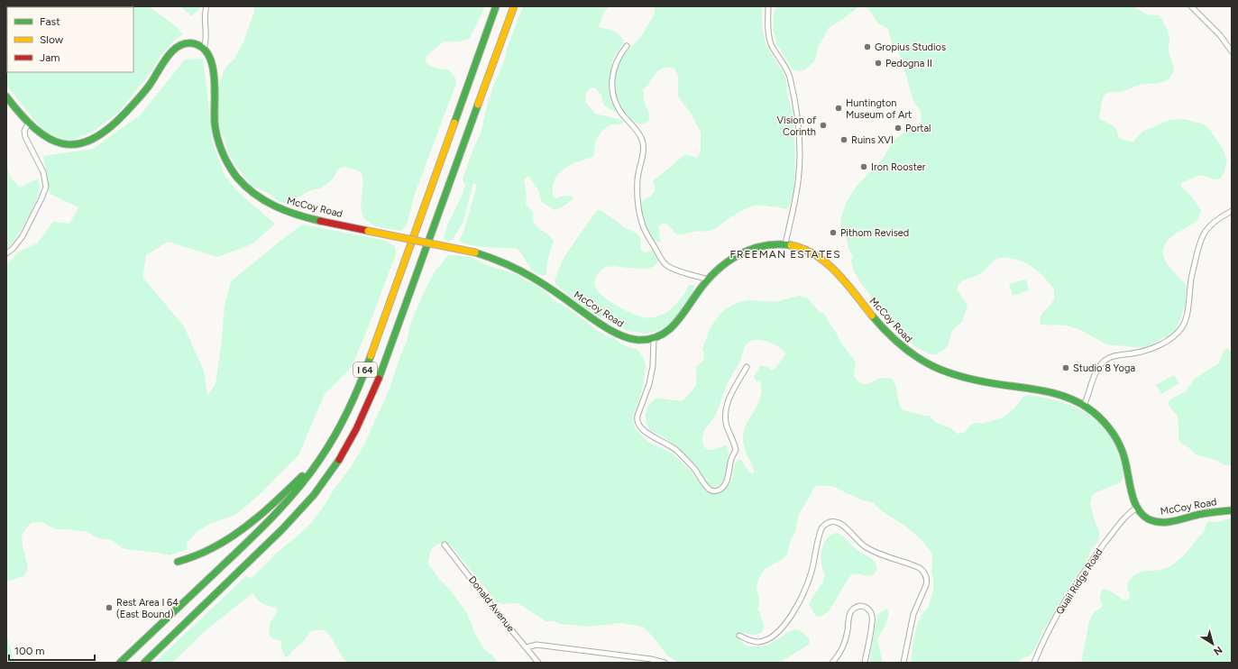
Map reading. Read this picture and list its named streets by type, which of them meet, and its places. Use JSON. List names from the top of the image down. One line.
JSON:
{"streets":{"main road":["McCoy Road","I 64"],"street":["Quail Ridge Road","Donald Avenue"]},"crossings":[["McCoy Road","Quail Ridge Road"]],"districts":["FREEMAN ESTATES"],"places":["Gropius Studios","Pedogna II","Huntington Museum of Art","Vision of Corinth","Portal","Ruins XVI","Iron Rooster","Pithom Revised","Studio 8 Yoga","Rest Area I 64 (East Bound)"],"legend":["Fast","Slow","Jam"],"scale_bar":"100 m","north":"bottom right"}
